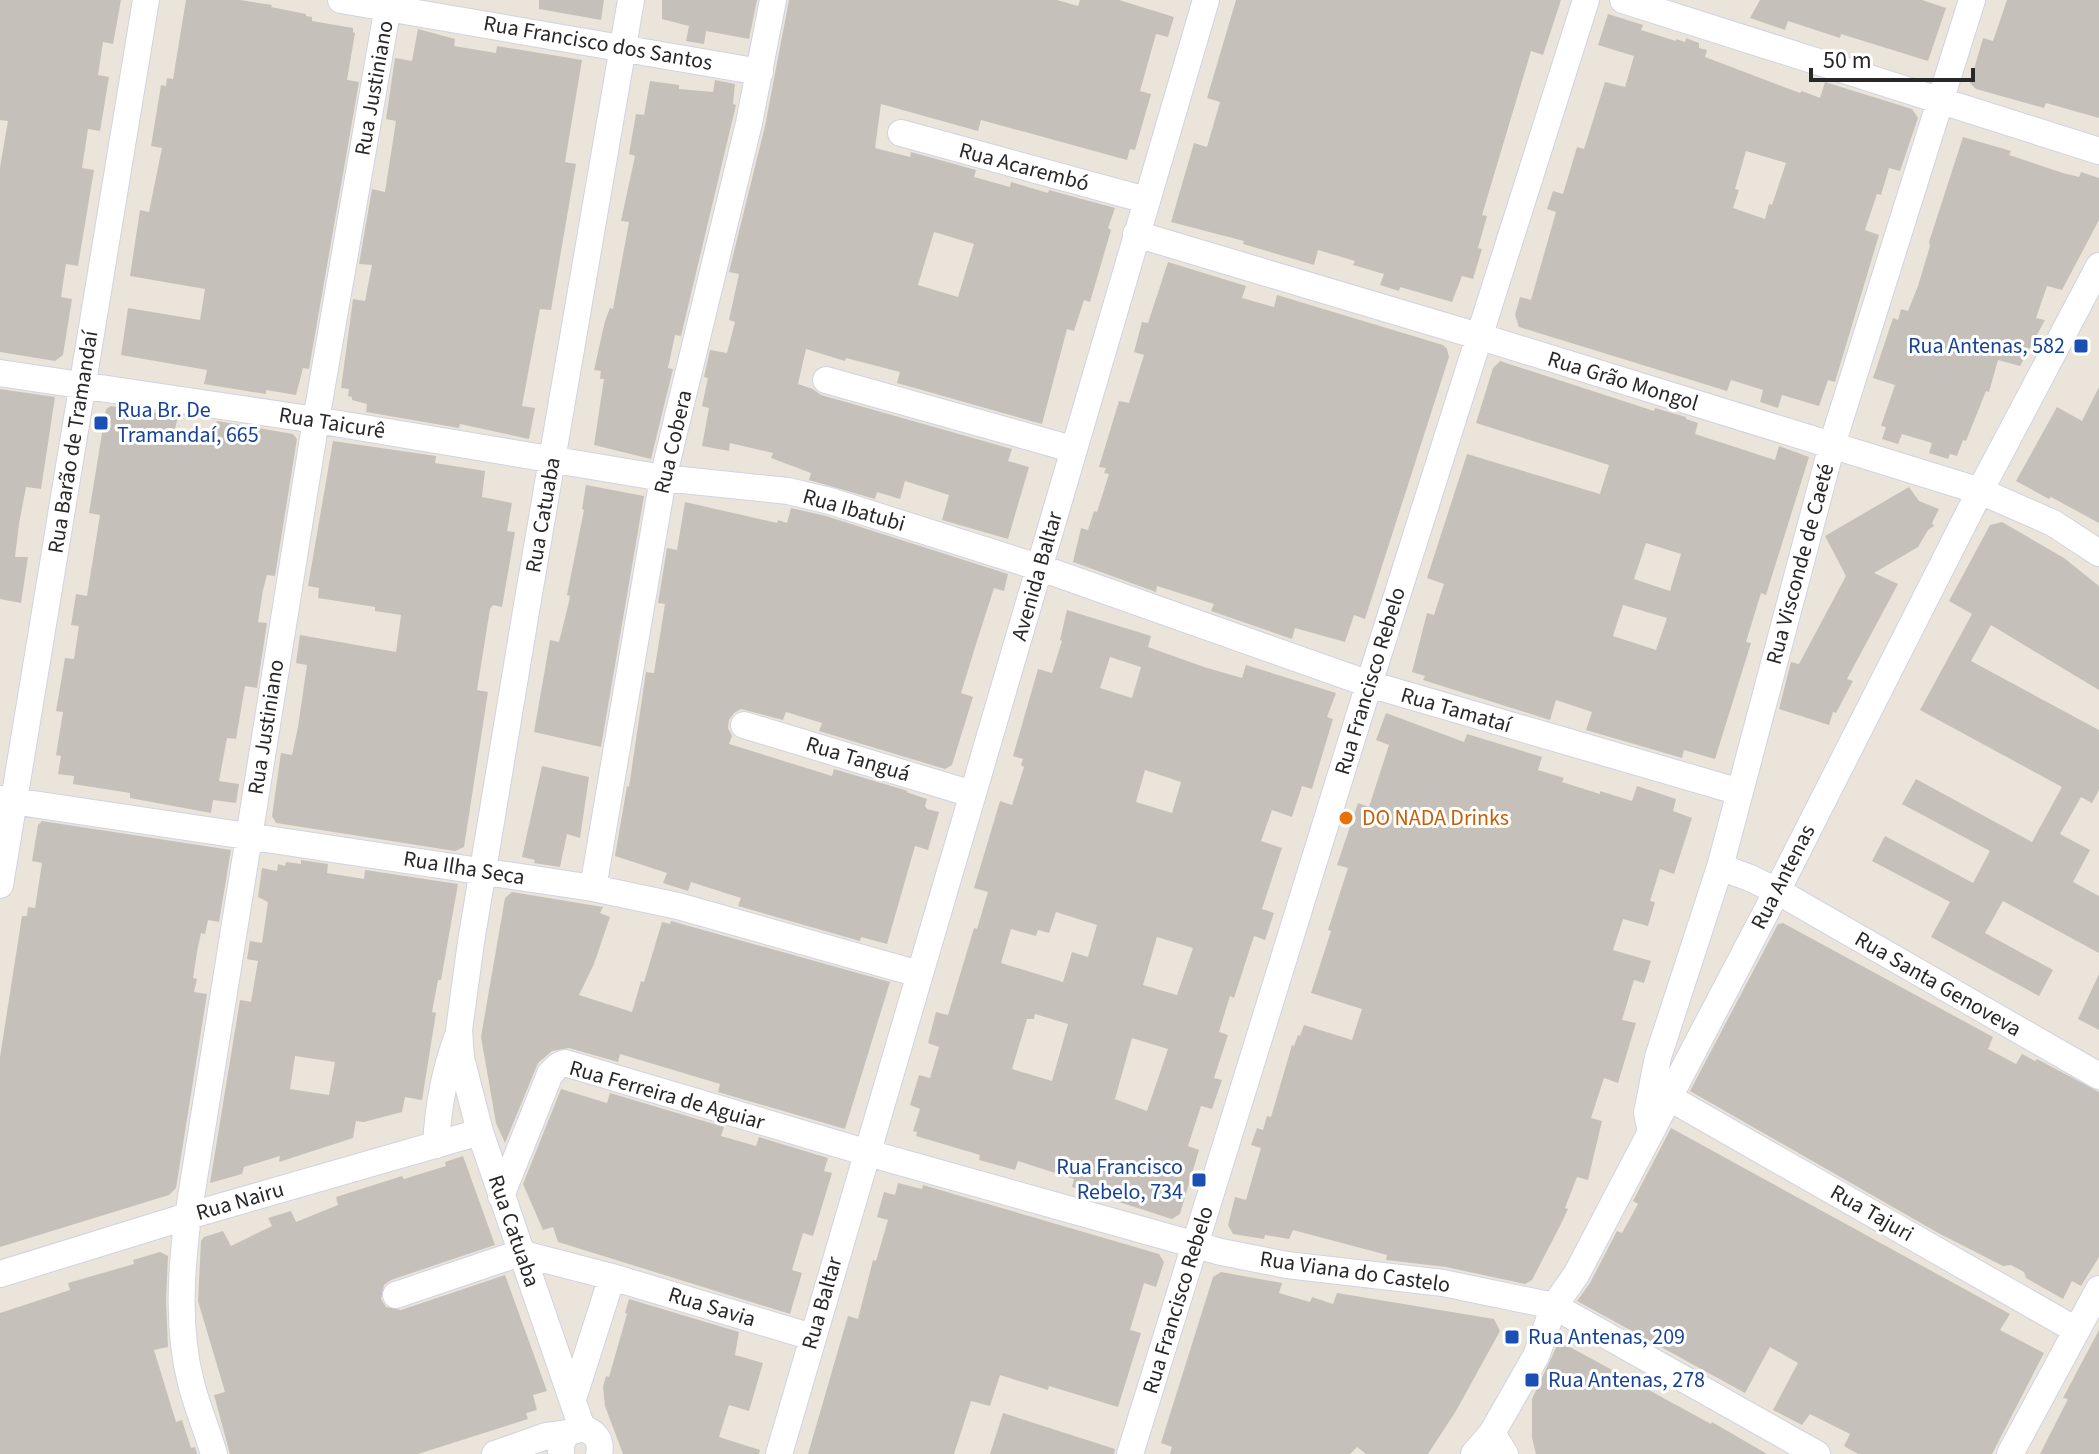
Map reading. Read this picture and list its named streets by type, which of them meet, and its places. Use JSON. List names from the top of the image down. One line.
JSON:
{"streets":{"street":["Rua Francisco dos Santos","Rua Justiniano","Rua Acarembó","Rua Grão Mongol","Rua Taicurê","Rua Barão de Tramandaí","Rua Cobera","Rua Ibatubi","Rua Catuaba","Rua Visconde de Caeté","Avenida Baltar","Rua Francisco Rebelo","Rua Tamataí","Rua Tanguá","Rua Ilha Seca","Rua Antenas","Rua Santa Genoveva","Rua Ferreira de Aguiar","Rua Nairu","Rua Tajuri","Rua Viana do Castelo","Rua Baltar","Rua Savia"]},"crossings":[["Rua Francisco dos Santos","Rua Justiniano"],["Rua Francisco dos Santos","Rua Cobera"],["Rua Francisco dos Santos","Rua Catuaba"],["Rua Justiniano","Rua Taicurê"],["Rua Justiniano","Rua Ilha Seca"],["Rua Justiniano","Rua Nairu"],["Rua Acarembó","Avenida Baltar"],["Rua Grão Mongol","Rua Visconde de Caeté"],["Rua Grão Mongol","Avenida Baltar"],["Rua Grão Mongol","Rua Francisco Rebelo"],["Rua Grão Mongol","Rua Antenas"],["Rua Taicurê","Rua Barão de Tramandaí"],["Rua Taicurê","Rua Cobera"],["Rua Taicurê","Rua Ibatubi"],["Rua Taicurê","Rua Catuaba"],["Rua Barão de Tramandaí","Rua Ilha Seca"],["Rua Cobera","Rua Ibatubi"],["Rua Cobera","Rua Ilha Seca"],["Rua Ibatubi","Avenida Baltar"],["Rua Ibatubi","Rua Tamataí"],["Rua Catuaba","Rua Ilha Seca"],["Rua Catuaba","Rua Ferreira de Aguiar"],["Rua Catuaba","Rua Nairu"],["Rua Catuaba","Rua Savia"],["Rua Visconde de Caeté","Rua Tamataí"],["Rua Visconde de Caeté","Rua Antenas"],["Rua Visconde de Caeté","Rua Santa Genoveva"],["Avenida Baltar","Rua Tamataí"],["Avenida Baltar","Rua Tanguá"],["Avenida Baltar","Rua Ilha Seca"],["Avenida Baltar","Rua Ferreira de Aguiar"],["Avenida Baltar","Rua Viana do Castelo"],["Avenida Baltar","Rua Baltar"],["Rua Francisco Rebelo","Rua Tamataí"],["Rua Francisco Rebelo","Rua Viana do Castelo"],["Rua Antenas","Rua Santa Genoveva"],["Rua Antenas","Rua Tajuri"],["Rua Antenas","Rua Viana do Castelo"],["Rua Ferreira de Aguiar","Rua Viana do Castelo"],["Rua Ferreira de Aguiar","Rua Baltar"],["Rua Viana do Castelo","Rua Baltar"],["Rua Baltar","Rua Savia"]],"places":{"transit":["Rua Antenas, 582","Rua Br. De Tramandaí, 665","Rua Francisco Rebelo, 734","Rua Antenas, 209","Rua Antenas, 278"],"other":["DO NADA Drinks"]},"scale_bar":"50 m"}
